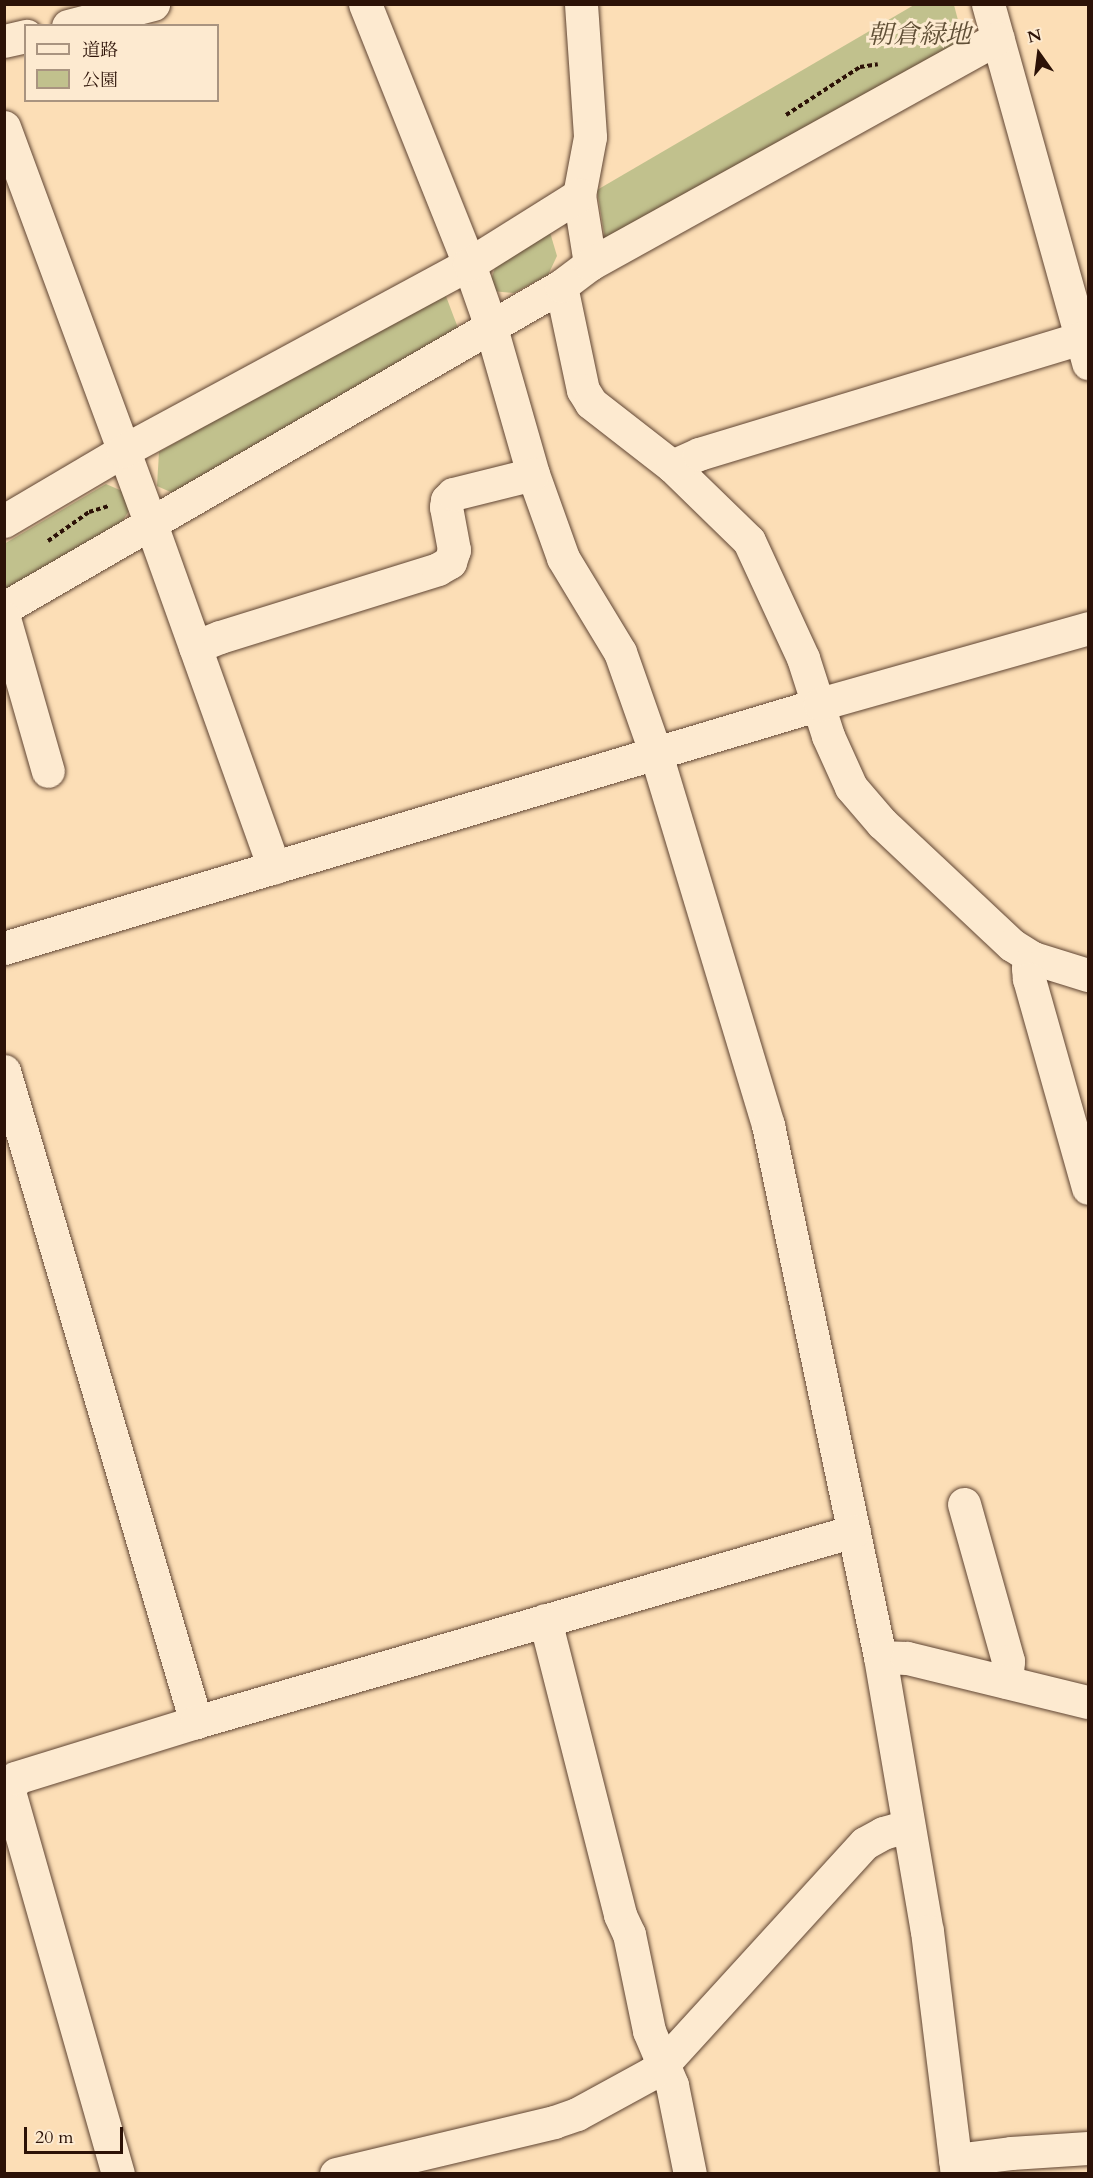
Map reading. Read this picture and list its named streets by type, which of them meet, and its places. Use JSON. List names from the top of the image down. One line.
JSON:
{"parks":["朝倉緑地"],"legend":["道路","公園"],"scale_bar":"20 m","north":"top"}
